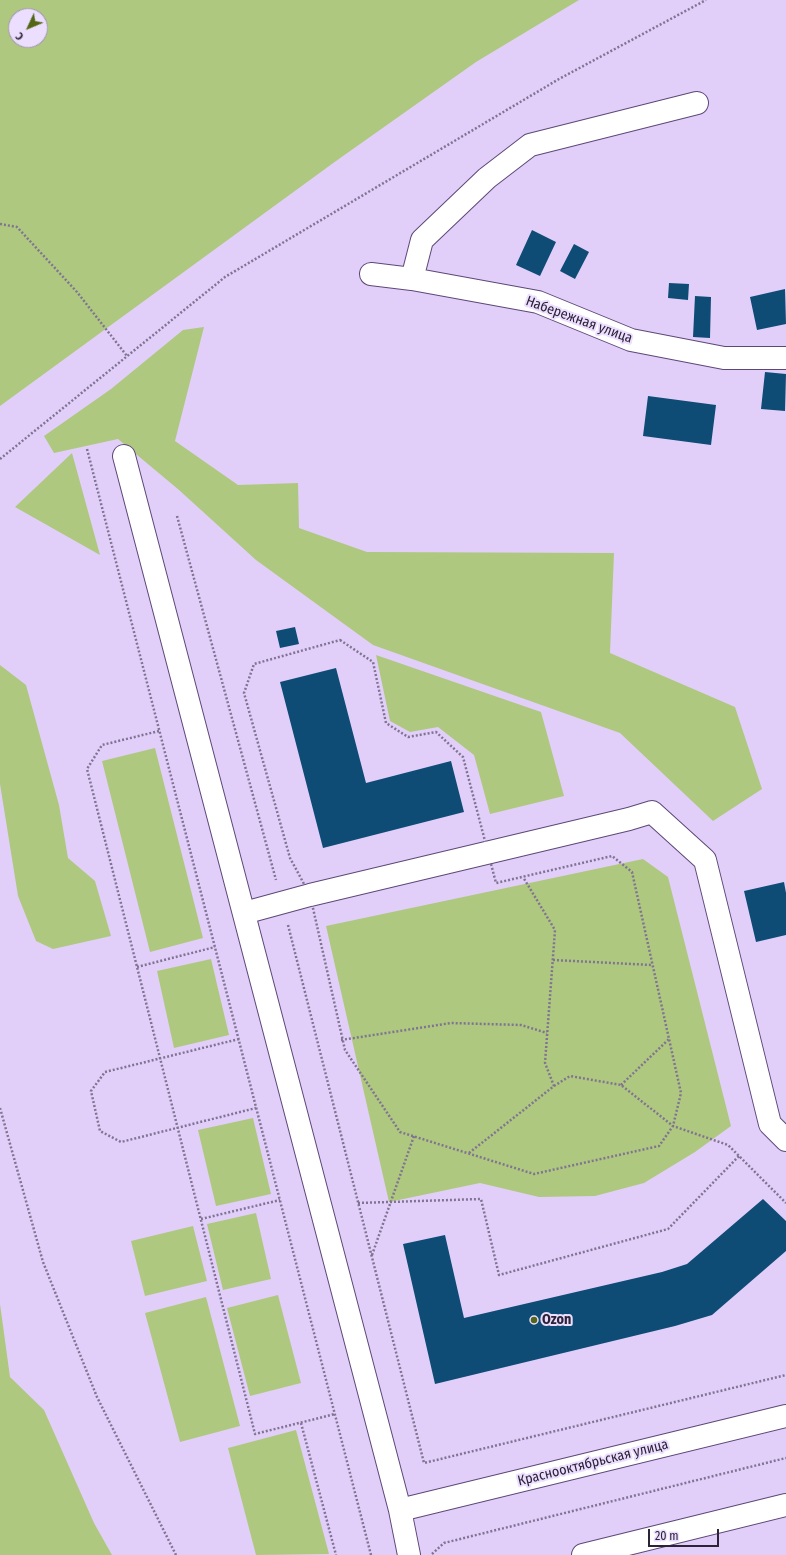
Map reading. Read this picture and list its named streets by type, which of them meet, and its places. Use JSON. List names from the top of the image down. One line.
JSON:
{"streets":{"street":["Набережная улица","Краснооктябрьская улица"]},"places":["Ozon"],"scale_bar":"20 m","north":"bottom left"}
